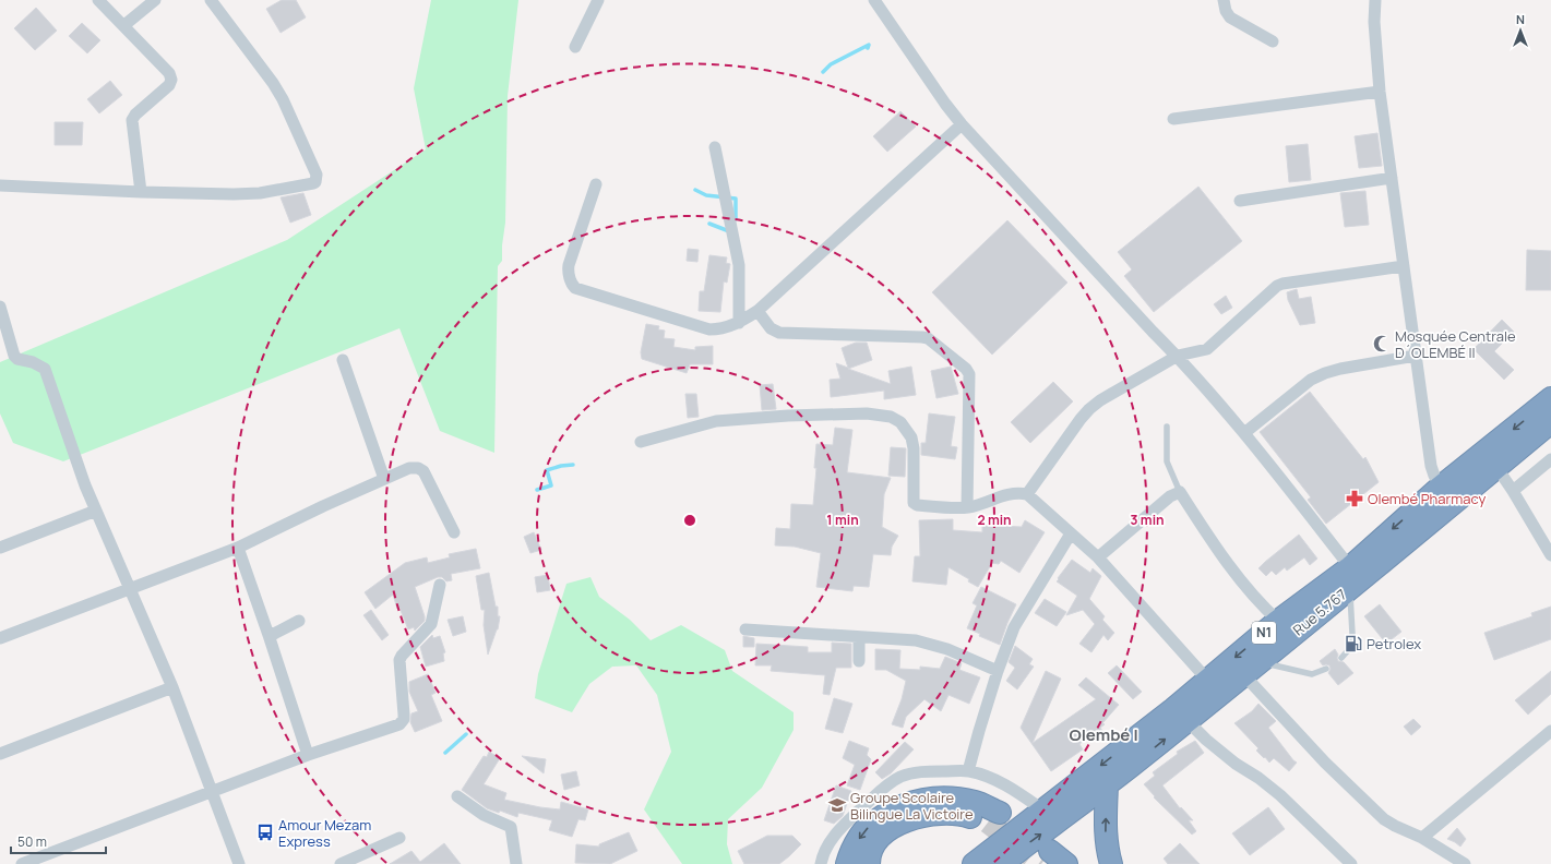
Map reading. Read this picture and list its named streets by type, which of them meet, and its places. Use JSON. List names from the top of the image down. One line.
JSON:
{"streets":{"highway":["Rue 5.767","N1"]},"crossings":[["Rue 5.767","N1"]],"districts":["Olembé I"],"places":{"mosque":["Mosquée Centrale D´OLEMBÉ II"],"pharmacy":["Olembé Pharmacy"],"fuel station":["Petrolex"],"school or university":["Groupe Scolaire Bilingue La Victoire"],"bus stop":["Amour Mezam Express"]},"scale_bar":"50 m","north":"top","rings":["1 min","2 min","3 min"]}
